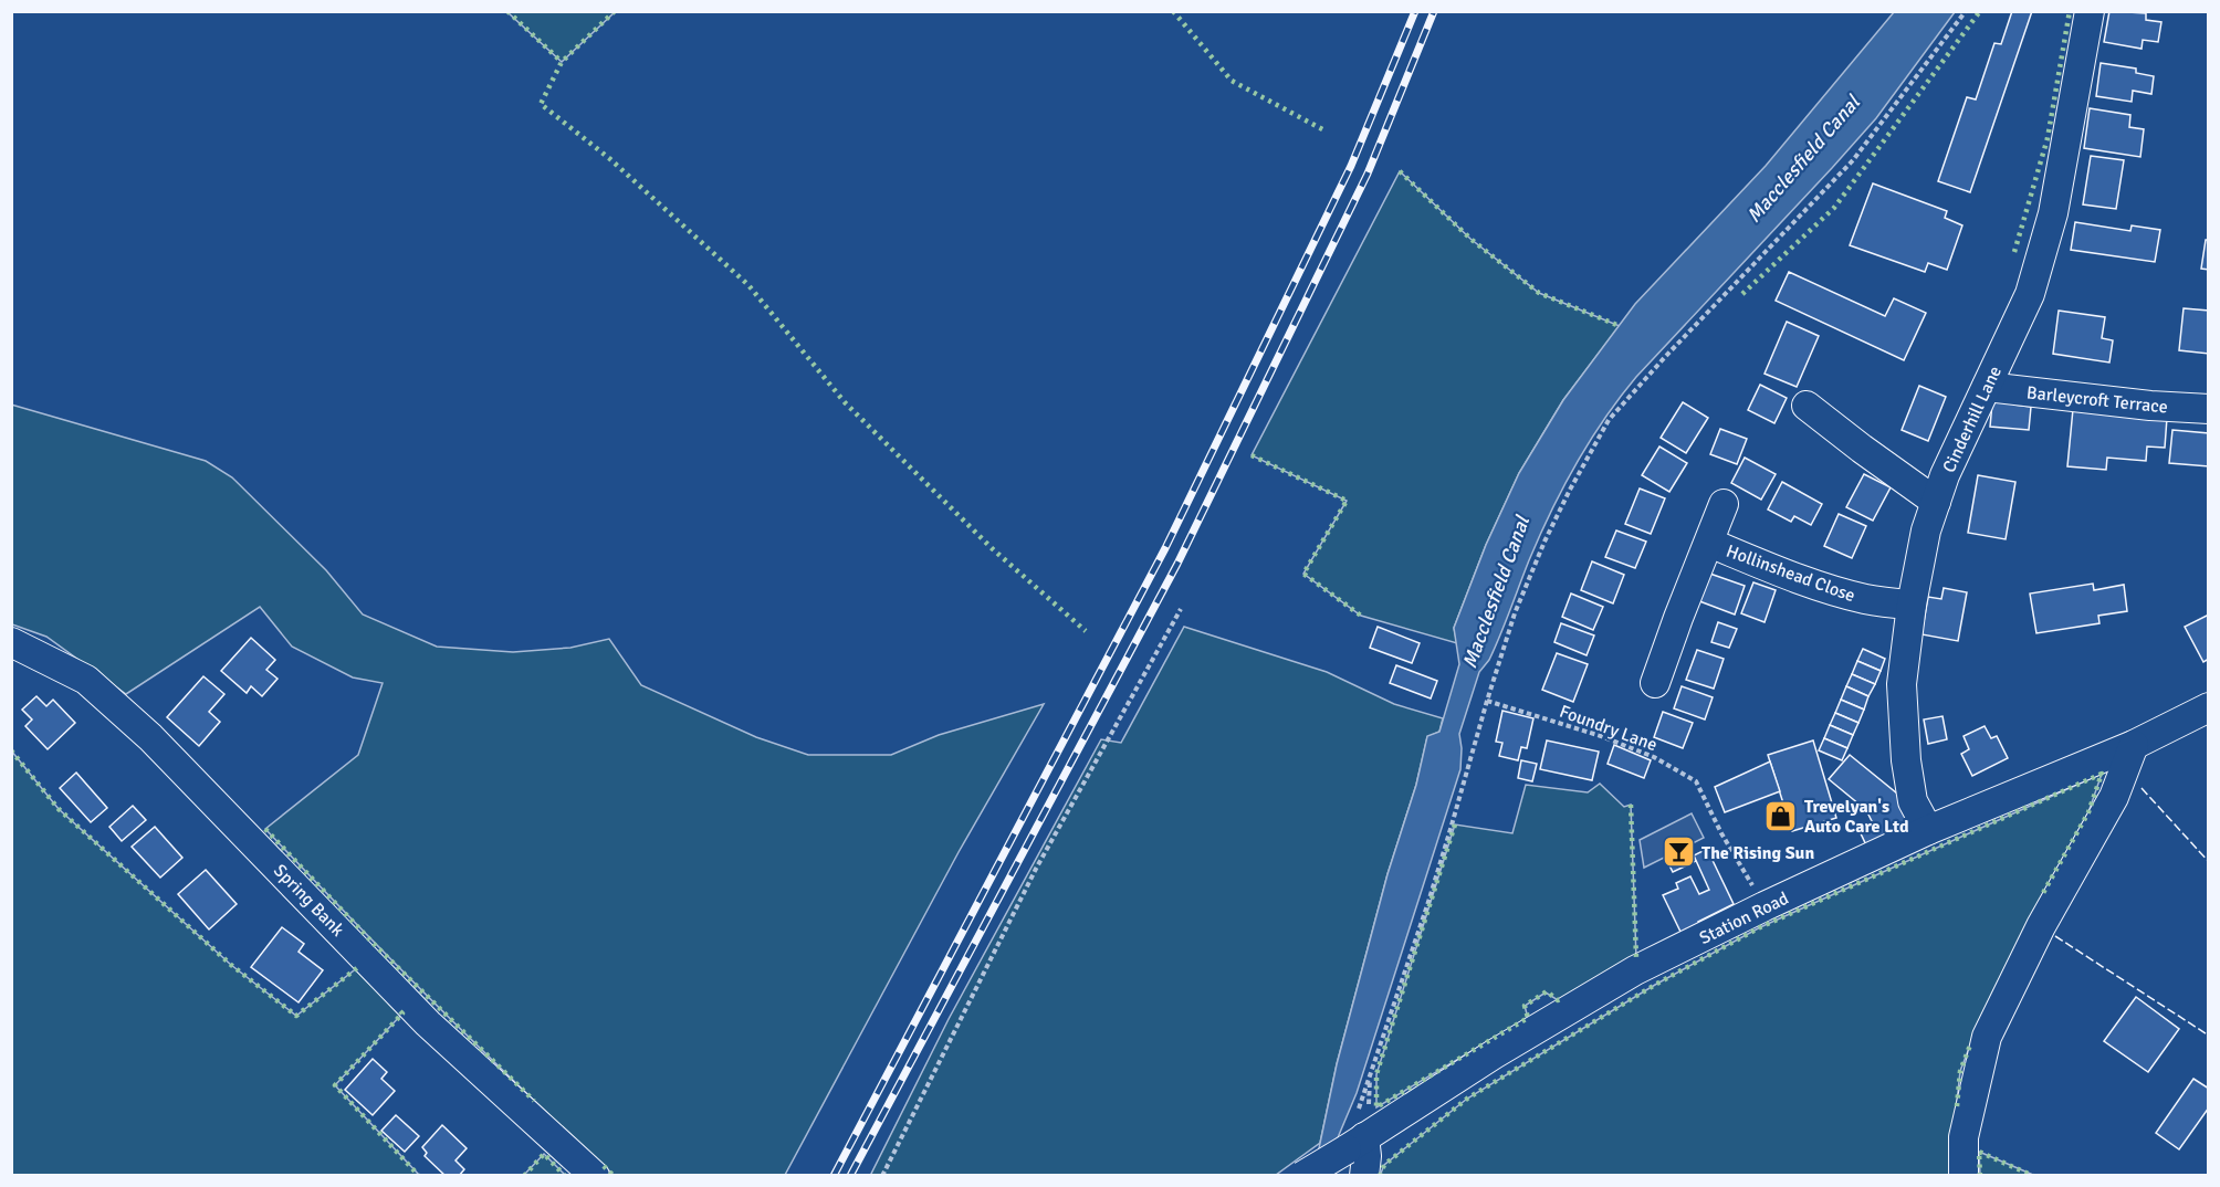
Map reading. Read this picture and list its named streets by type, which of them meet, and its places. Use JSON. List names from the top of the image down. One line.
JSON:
{"streets":{"street":["Barleycroft Terrace","Cinderhill Lane","Hollinshead Close","Spring Bank","Station Road"],"path":["Foundry Lane"]},"crossings":[["Barleycroft Terrace","Cinderhill Lane"],["Cinderhill Lane","Hollinshead Close"],["Cinderhill Lane","Station Road"],["Foundry Lane","Station Road"]],"water":["Macclesfield Canal"],"places":{"shop":["Trevelyan's Auto Care Ltd"],"bar":["The Rising Sun"]}}
